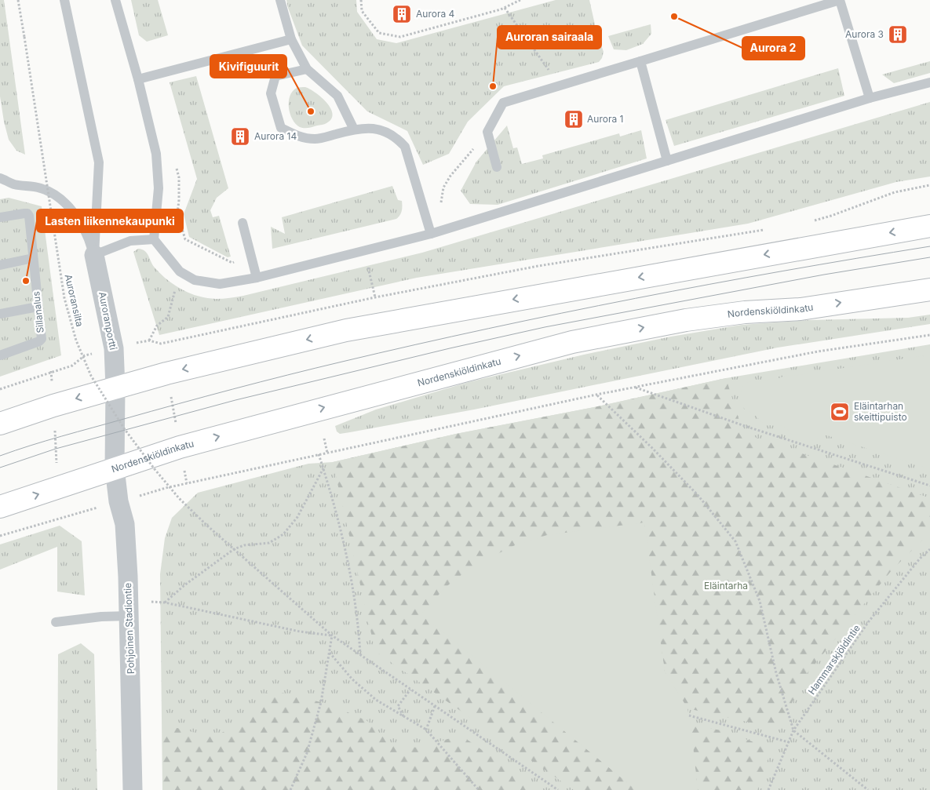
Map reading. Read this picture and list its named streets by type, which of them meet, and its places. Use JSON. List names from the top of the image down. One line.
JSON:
{"streets":{"main road":["Nordenskiöldinkatu"],"street":["Auroranportti","Pohjoinen Stadiontie"],"lane":["Sillanalus"],"path":["Auroransilta","Hammarskjöldintie"]},"crossings":[["Nordenskiöldinkatu","Auroranportti"],["Nordenskiöldinkatu","Pohjoinen Stadiontie"],["Auroranportti","Pohjoinen Stadiontie"]],"parks":["Eläintarha"],"places":{"building":["Aurora 4","Aurora 3","Aurora 1","Aurora 14"],"other":["Aurora 2","Auroran sairaala","Kivifiguurit","Lasten liikennekaupunki"],"sports":["Eläintarhan skeittipuisto"]}}
